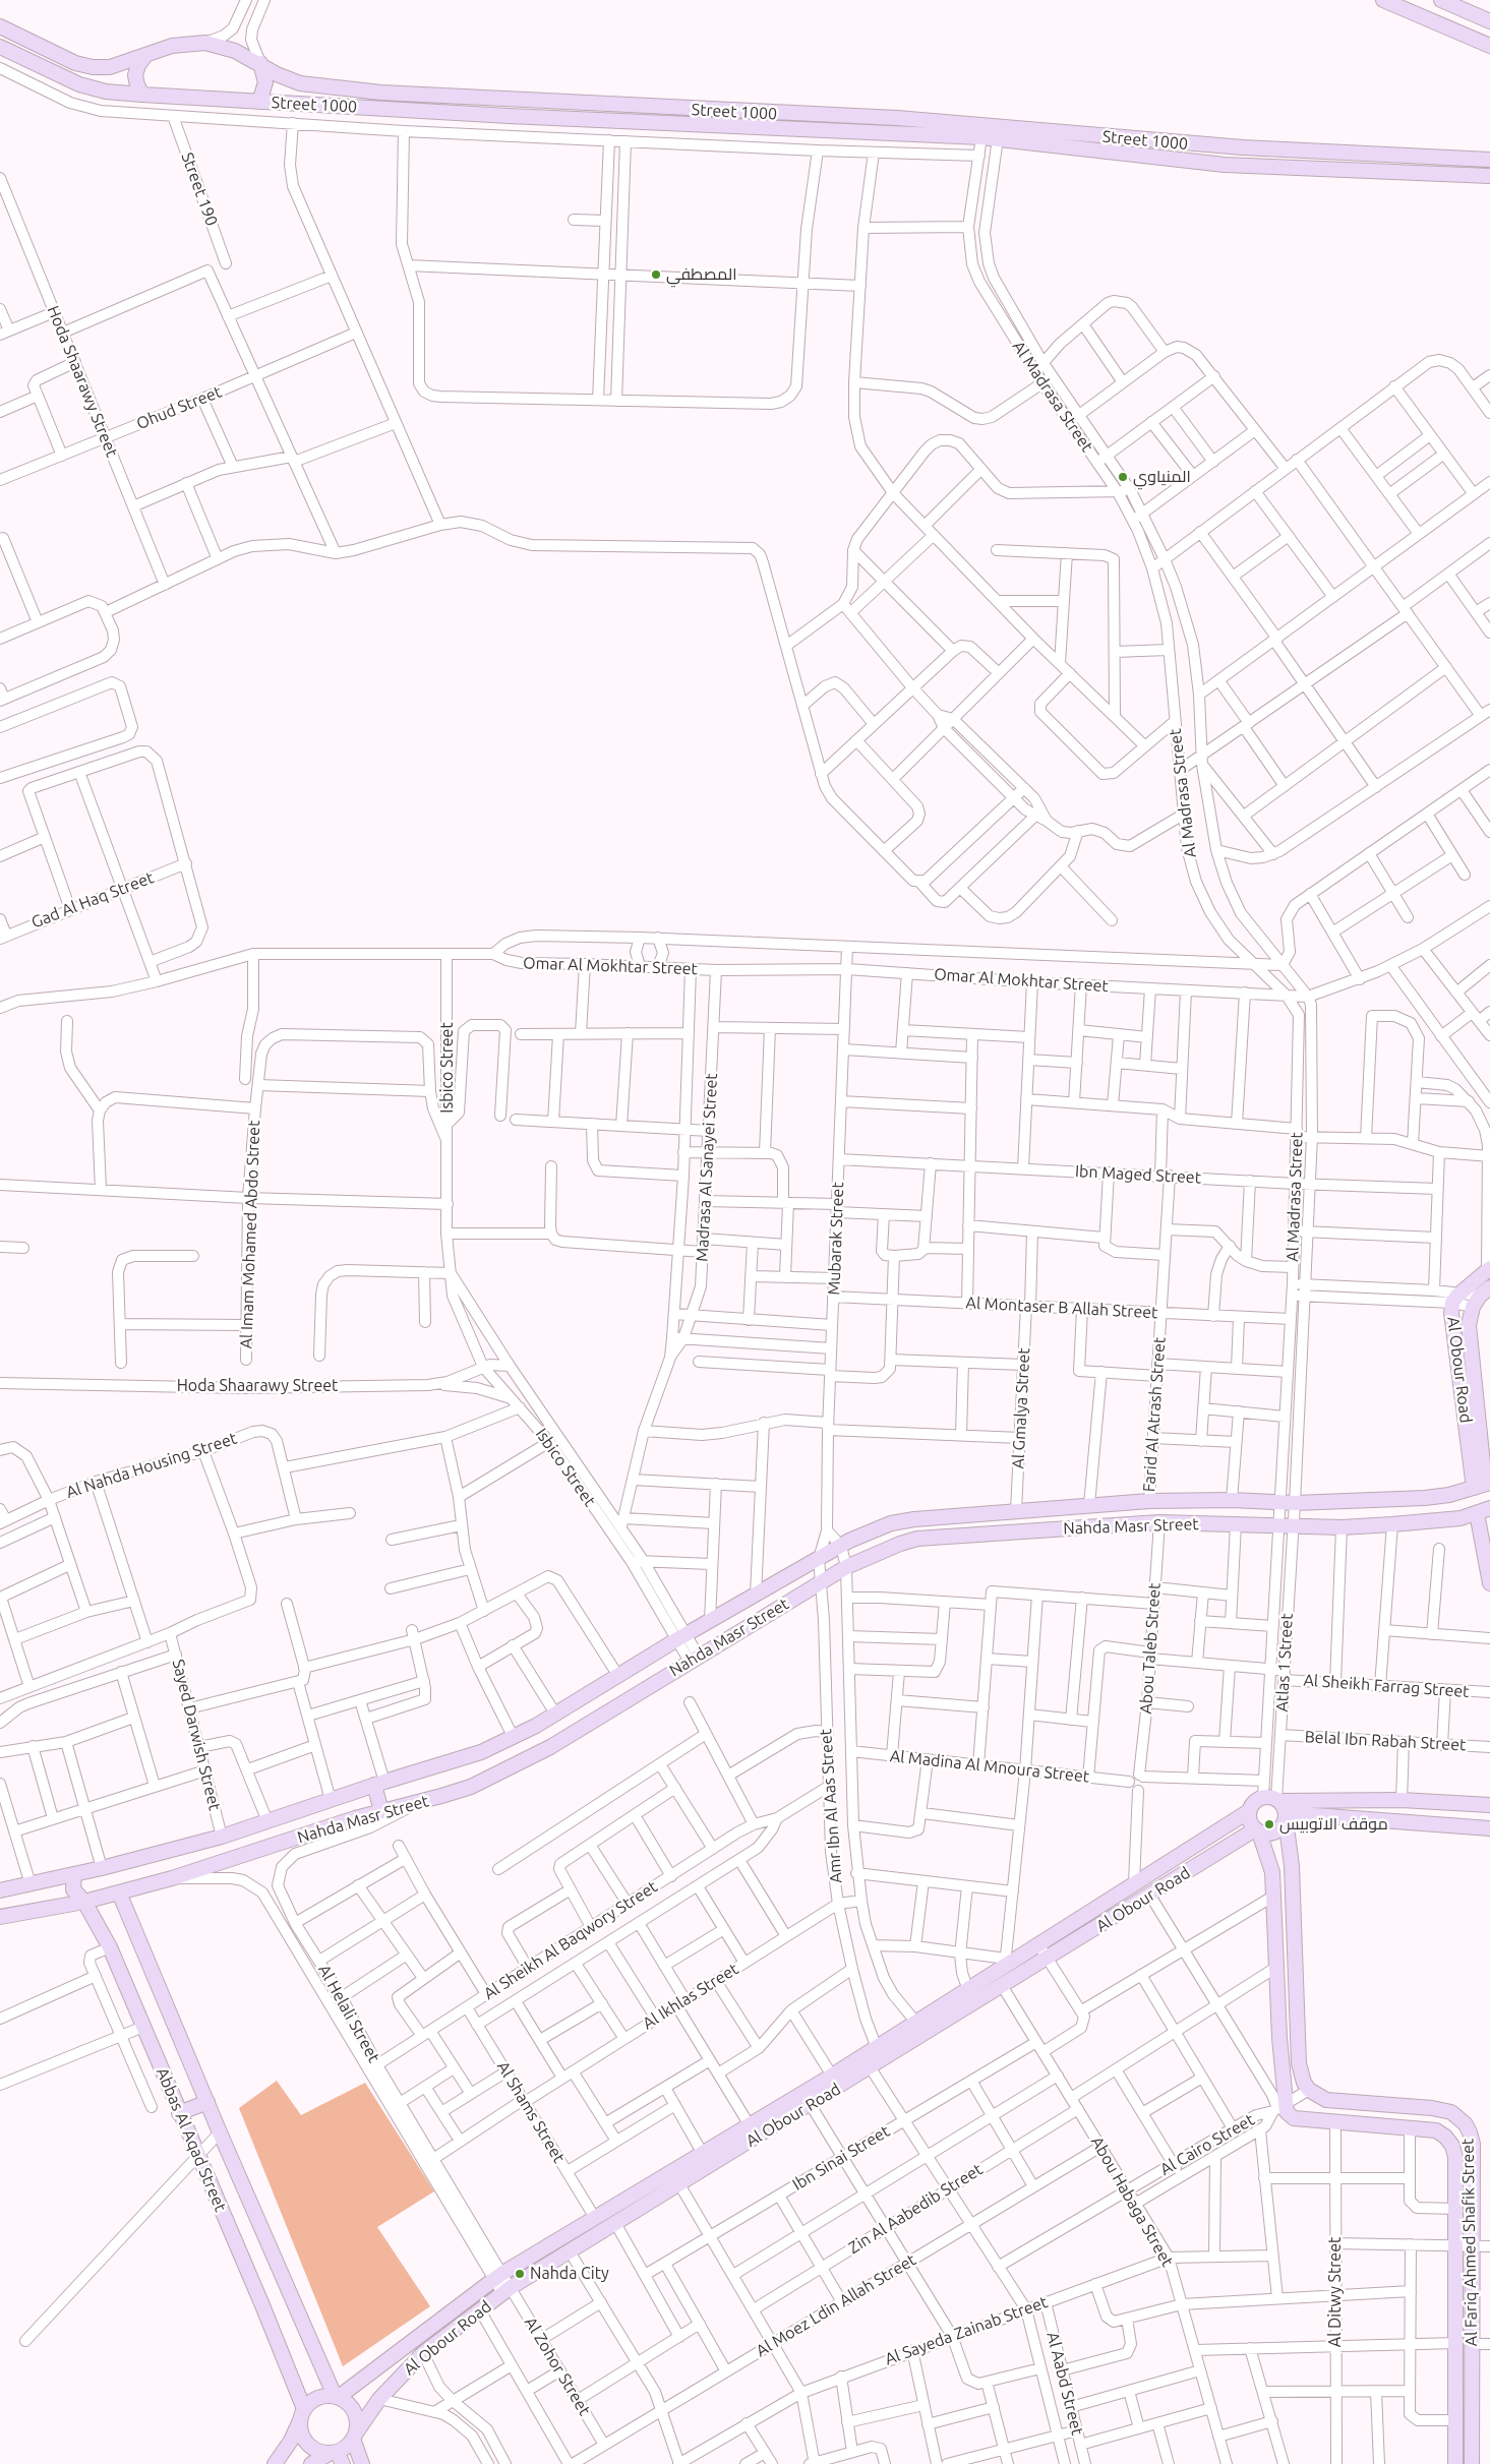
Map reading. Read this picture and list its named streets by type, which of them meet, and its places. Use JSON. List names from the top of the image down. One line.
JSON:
{"streets":{"street":["Street 1000","Street 190","Hoda Shaarawy Street","Al Madrasa Street","Ohud Street","Gad Al Haq Street","Omar Al Mokhtar Street","Isbico Street","Madrasa Al Sanayei Street","Ibn Maged Street","Al Imam Mohamed Abdo Street","Mubarak Street","Al Montaser B Allah Street","Al Obour Road","Al Gmalya Street","Farid Al Atrash Street","Al Nahda Housing Street","Nahda Masr Street","Abou Taleb Street","Atlas 1 Street","Al Sheikh Farrag Street","Sayed Darwish Street","Belal Ibn Rabah Street","Al Madina Al Mnoura Street","Amr Ibn Al Aas Street","Al Sheikh Al Baqwory Street","Al Ikhlas Street","Al Helali Street","Al Shams Street","Abbas Al Aqad Street","Al Cairo Street","Ibn Sinai Street","Abou Habaga Street","Zin Al Aabedib Street","Al Fariq Ahmed Shafik Street","Al Ditwy Street","Al Moez Ldin Allah Street","Al Sayeda Zainab Street","Al Zohor Street","Al Aabd Street"]},"crossings":[["Street 1000","Al Madrasa Street"],["Hoda Shaarawy Street","Ohud Street"],["Hoda Shaarawy Street","Isbico Street"],["Al Madrasa Street","Omar Al Mokhtar Street"],["Al Madrasa Street","Ibn Maged Street"],["Al Madrasa Street","Al Montaser B Allah Street"],["Al Madrasa Street","Nahda Masr Street"],["Al Madrasa Street","Atlas 1 Street"],["Omar Al Mokhtar Street","Madrasa Al Sanayei Street"],["Omar Al Mokhtar Street","Mubarak Street"],["Isbico Street","Madrasa Al Sanayei Street"],["Isbico Street","Al Imam Mohamed Abdo Street"],["Isbico Street","Nahda Masr Street"],["Ibn Maged Street","Mubarak Street"],["Ibn Maged Street","Farid Al Atrash Street"],["Mubarak Street","Al Montaser B Allah Street"],["Mubarak Street","Nahda Masr Street"],["Mubarak Street","Amr Ibn Al Aas Street"],["Al Montaser B Allah Street","Al Gmalya Street"],["Al Montaser B Allah Street","Farid Al Atrash Street"],["Al Obour Road","Nahda Masr Street"],["Al Obour Road","Atlas 1 Street"],["Al Obour Road","Amr Ibn Al Aas Street"],["Al Obour Road","Al Helali Street"],["Al Obour Road","Al Shams Street"],["Al Obour Road","Abbas Al Aqad Street"],["Al Obour Road","Abou Habaga Street"],["Al Obour Road","Al Zohor Street"],["Al Gmalya Street","Nahda Masr Street"],["Farid Al Atrash Street","Nahda Masr Street"],["Nahda Masr Street","Abou Taleb Street"],["Nahda Masr Street","Atlas 1 Street"],["Nahda Masr Street","Sayed Darwish Street"],["Nahda Masr Street","Amr Ibn Al Aas Street"],["Nahda Masr Street","Al Helali Street"],["Nahda Masr Street","Abbas Al Aqad Street"],["Abou Taleb Street","Al Sheikh Farrag Street"],["Abou Taleb Street","Al Madina Al Mnoura Street"],["Atlas 1 Street","Al Sheikh Farrag Street"],["Atlas 1 Street","Belal Ibn Rabah Street"],["Al Madina Al Mnoura Street","Amr Ibn Al Aas Street"],["Amr Ibn Al Aas Street","Al Sheikh Al Baqwory Street"],["Amr Ibn Al Aas Street","Al Ikhlas Street"],["Al Sheikh Al Baqwory Street","Al Helali Street"],["Al Sheikh Al Baqwory Street","Al Shams Street"],["Al Ikhlas Street","Al Helali Street"],["Al Ikhlas Street","Al Shams Street"],["Al Helali Street","Al Zohor Street"],["Al Cairo Street","Abou Habaga Street"],["Al Cairo Street","Al Fariq Ahmed Shafik Street"],["Ibn Sinai Street","Abou Habaga Street"],["Abou Habaga Street","Zin Al Aabedib Street"],["Abou Habaga Street","Al Moez Ldin Allah Street"],["Abou Habaga Street","Al Sayeda Zainab Street"],["Al Fariq Ahmed Shafik Street","Al Ditwy Street"],["Al Moez Ldin Allah Street","Al Zohor Street"],["Al Sayeda Zainab Street","Al Aabd Street"]],"places":["المصطفي","المنياوي","موقف الاتوبيس","Nahda City"]}
